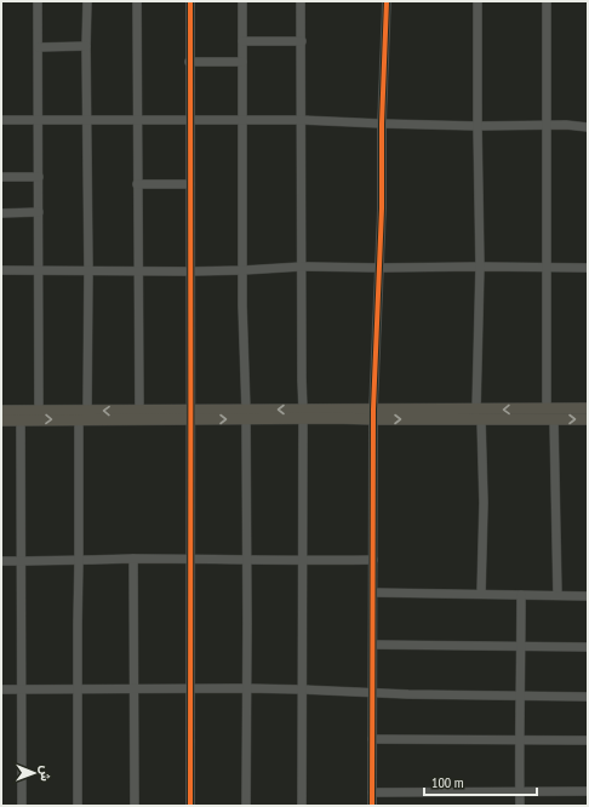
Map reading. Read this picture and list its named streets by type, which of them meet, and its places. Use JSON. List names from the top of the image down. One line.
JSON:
{"scale_bar":"100 m","north":"right"}
